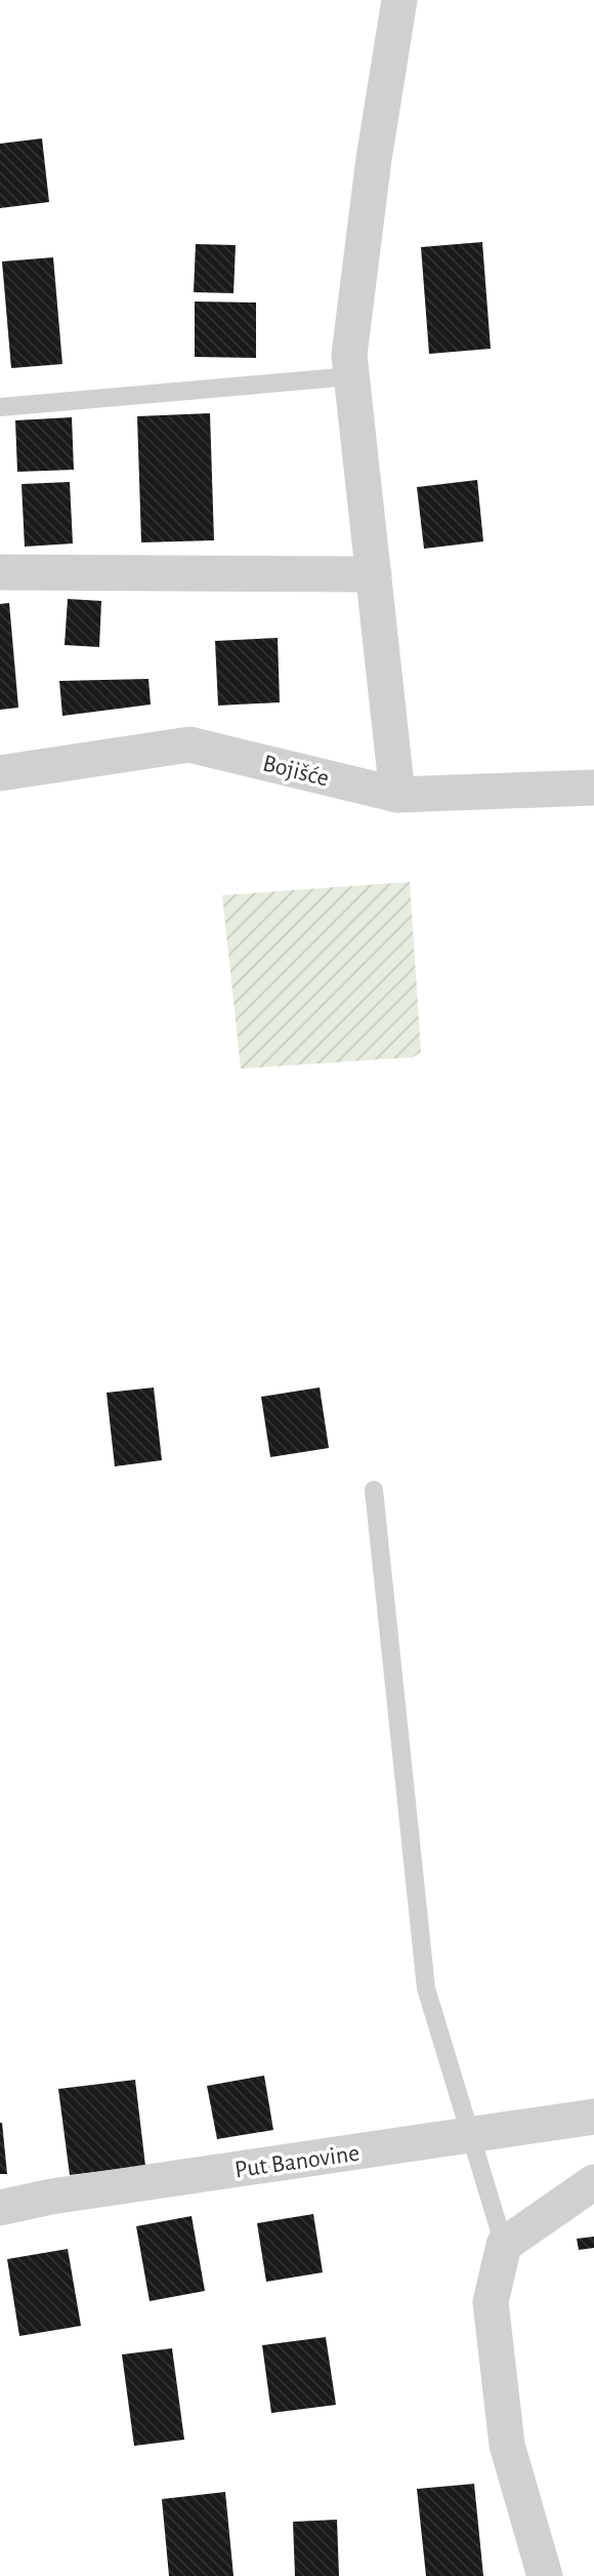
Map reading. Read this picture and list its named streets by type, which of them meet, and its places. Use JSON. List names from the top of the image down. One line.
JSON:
{"streets":{"street":["Bojišće","Put Banovine"]}}
